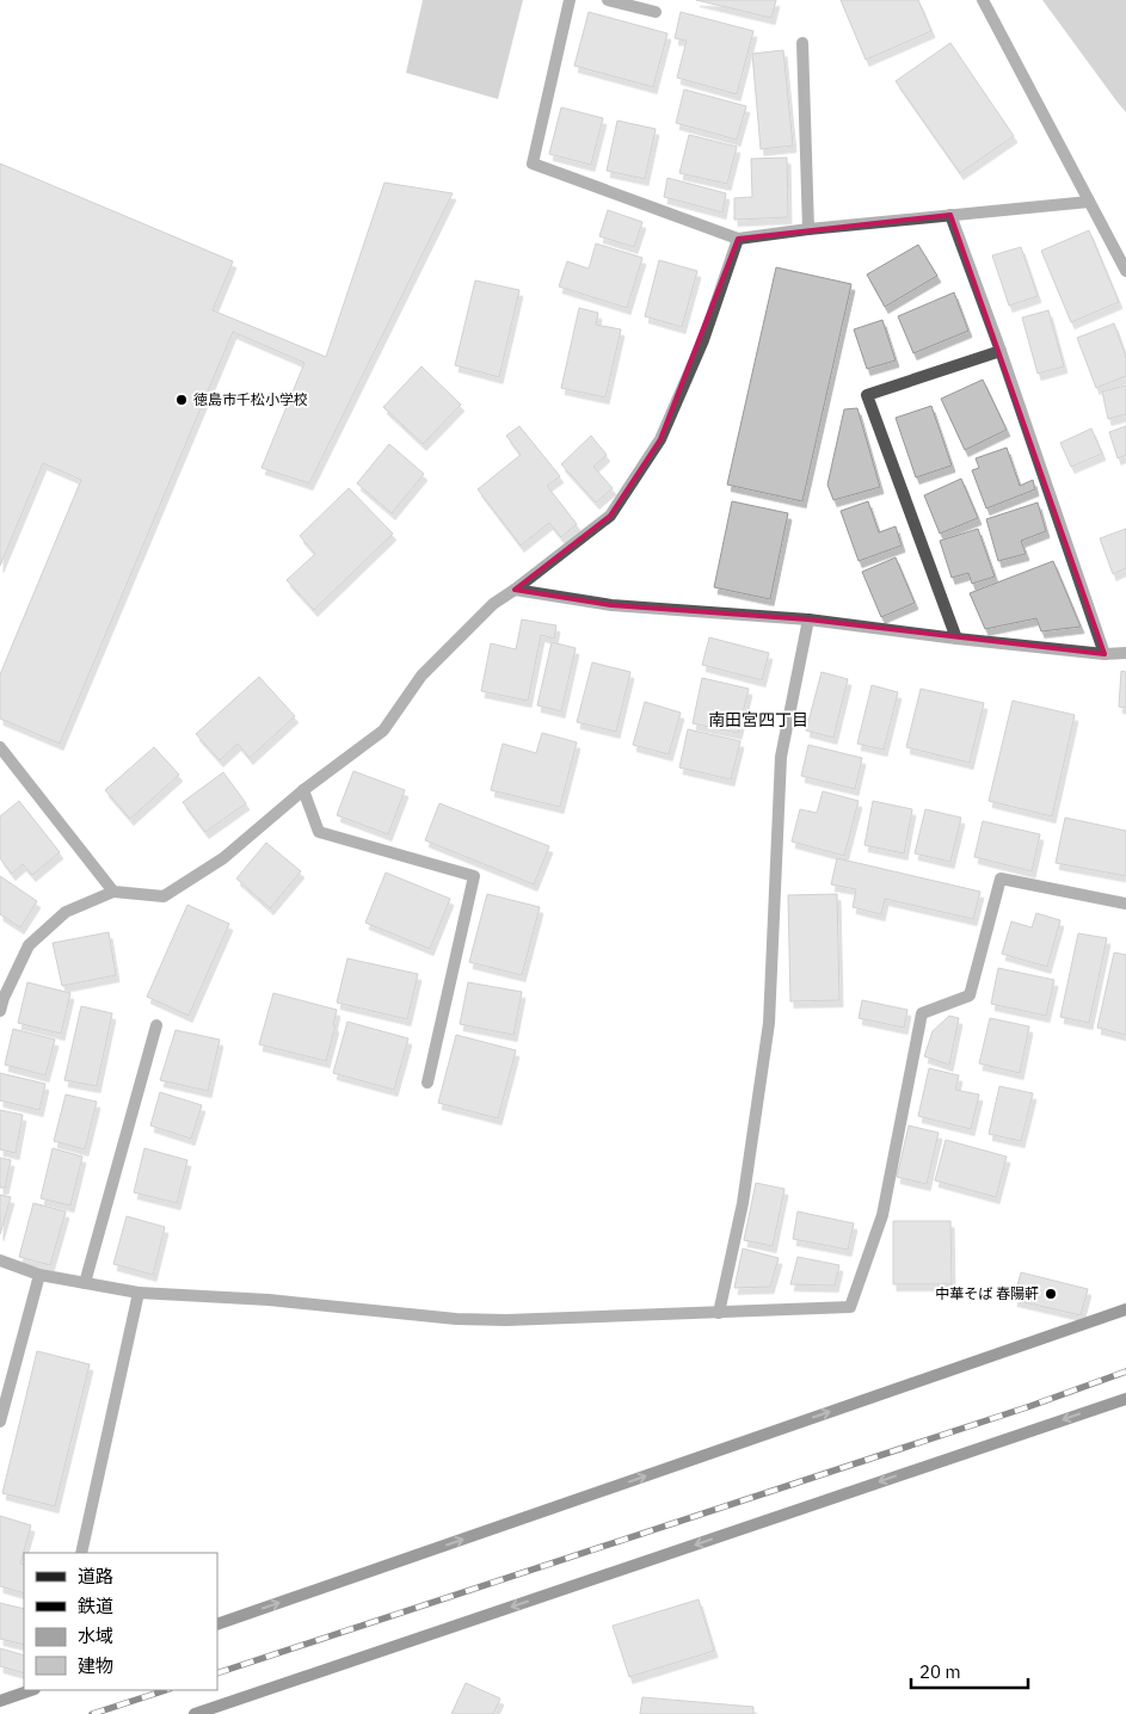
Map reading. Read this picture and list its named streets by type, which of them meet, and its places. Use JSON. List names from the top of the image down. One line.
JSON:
{"districts":["南田宮四丁目"],"places":["徳島市千松小学校","中華そば 春陽軒"],"legend":["道路","鉄道","水域","建物"],"scale_bar":"20 m"}
